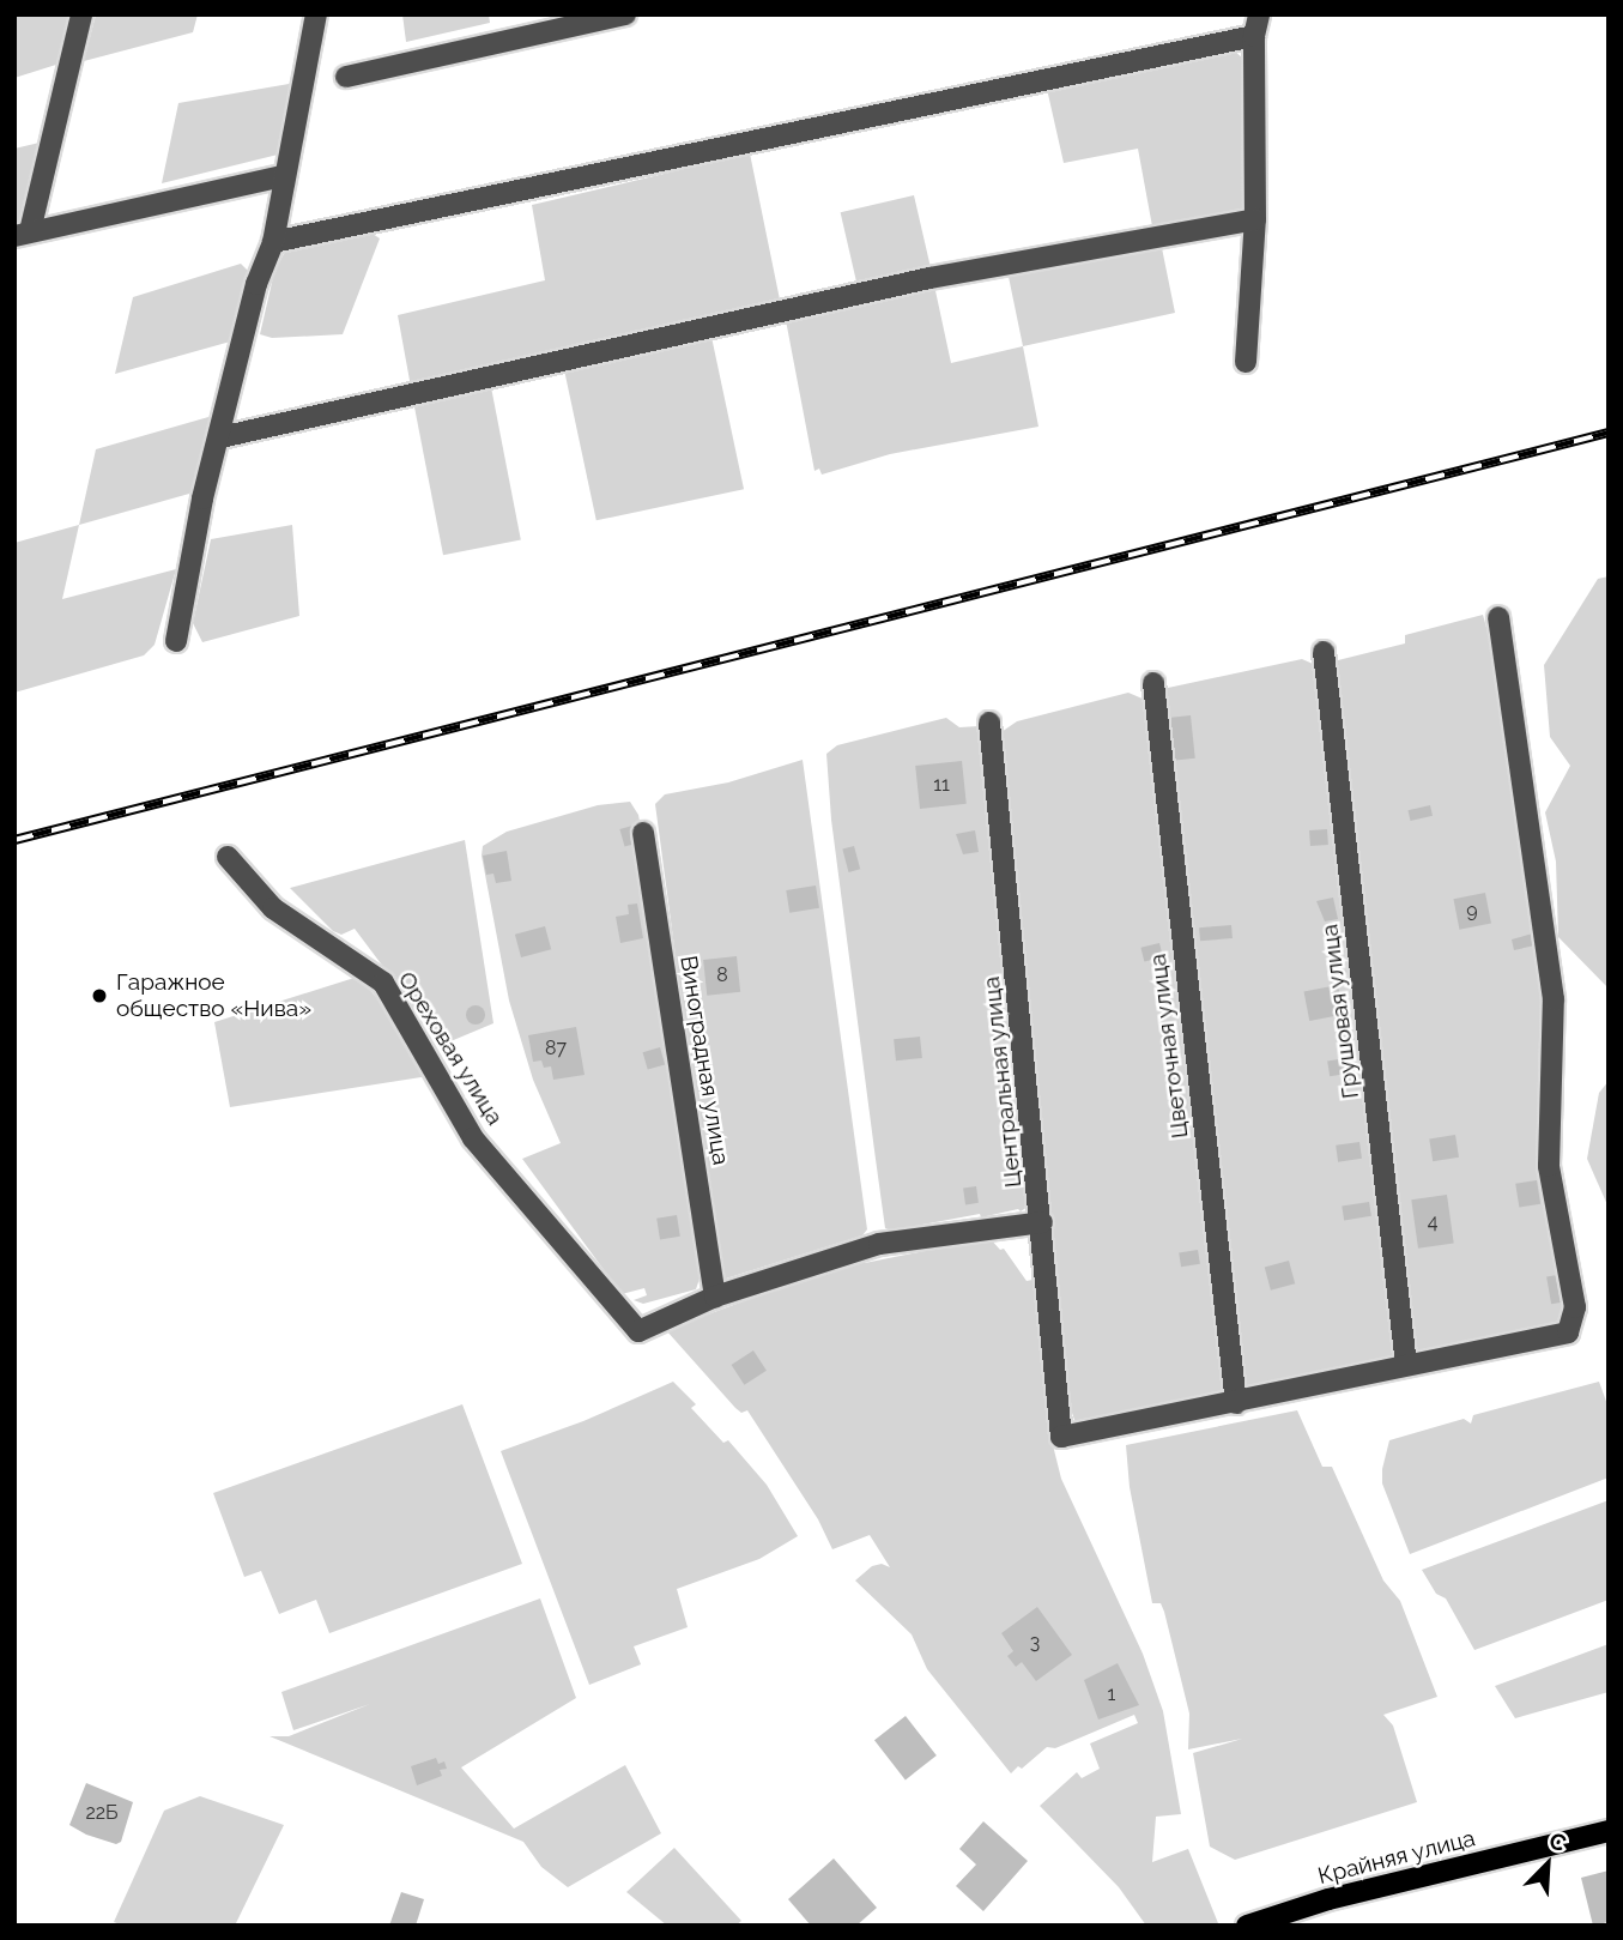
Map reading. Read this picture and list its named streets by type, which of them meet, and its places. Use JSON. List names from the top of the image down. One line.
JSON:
{"streets":{"main road":["Крайняя улица"],"street":["Грушовая улица","Цветочная улица","Ореховая улица","Виноградная улица","Центральная улица"]},"crossings":[["Цветочная улица","Центральная улица"],["Ореховая улица","Виноградная улица"]],"places":["Гаражное общество «Нива»"],"house_numbers":["11","9","8","87","4","3","1","22Б"],"north":"top right"}
